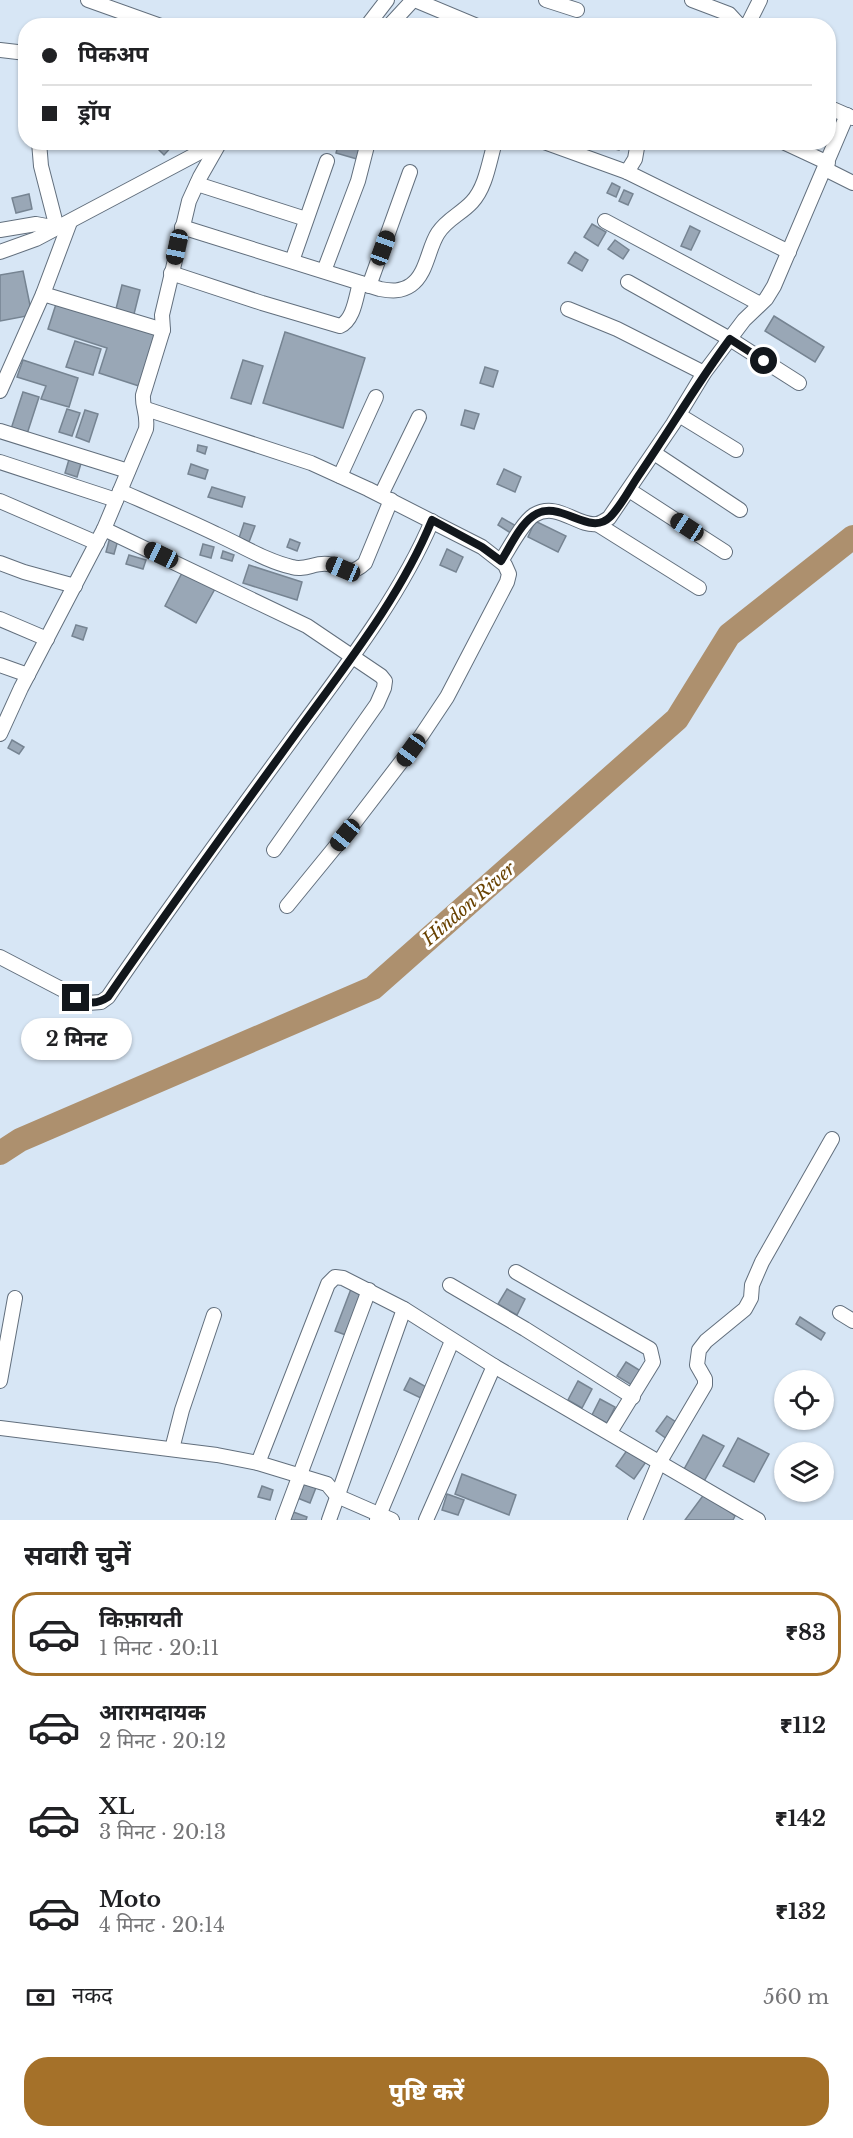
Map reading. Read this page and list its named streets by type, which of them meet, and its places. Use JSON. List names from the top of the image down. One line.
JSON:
{"water":["Hindon River"],"page":{"banner":["पिकअप","ड्रॉप"],"bubble":"2 मिनट","heading":"सवारी चुनें","list":[{"name":"किफ़ायती","note":"1 मिनट · 20:11","value":"₹83"},{"name":"आरामदायक","note":"2 मिनट · 20:12","value":"₹112"},{"name":"XL","note":"3 मिनट · 20:13","value":"₹142"},{"name":"Moto","note":"4 मिनट · 20:14","value":"₹132"}],"pay":["नकद","560 m"],"buttons":"पुष्टि करें"}}
